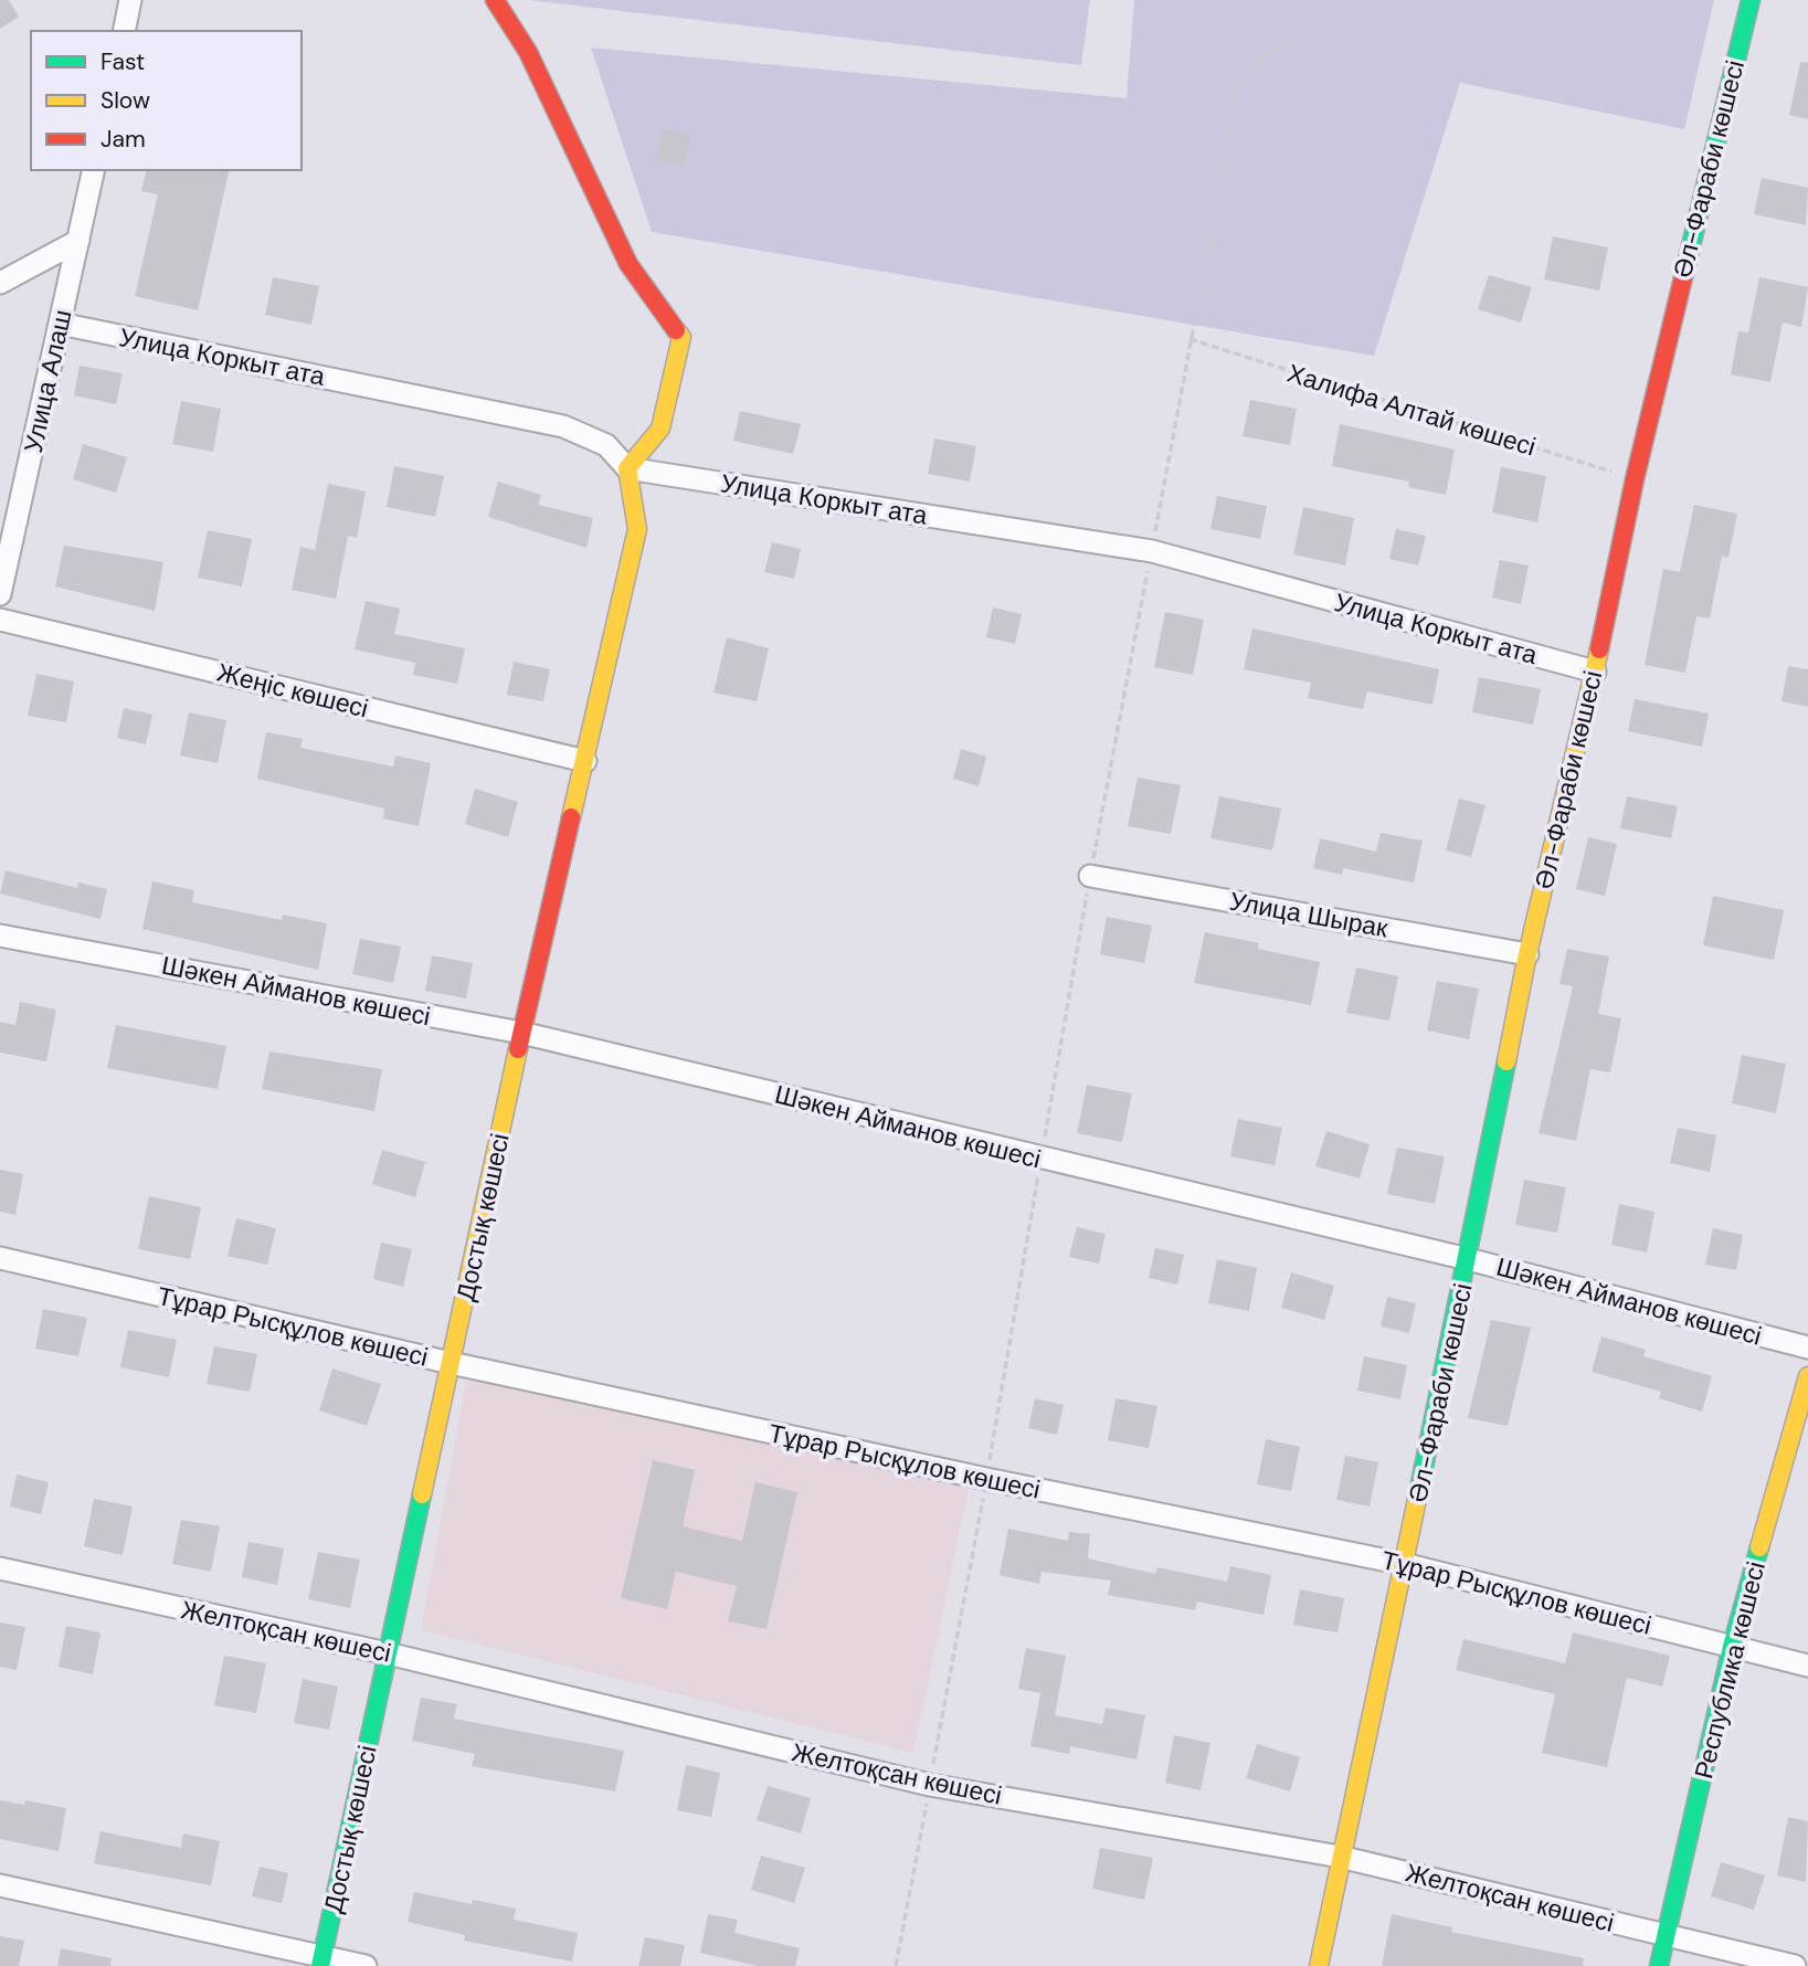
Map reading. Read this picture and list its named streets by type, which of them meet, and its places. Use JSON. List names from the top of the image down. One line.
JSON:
{"streets":{"street":["Әл-Фараби көшесі","Улица Коркыт ата","Улица Алаш","Жеңіс көшесі","Улица Шырак","Шәкен Айманов көшесі","Достық көшесі","Тұрар Рысқұлов көшесі","Желтоқсан көшесі","Республика көшесі"],"path":["Халифа Алтай көшесі"]},"crossings":[["Әл-Фараби көшесі","Улица Коркыт ата"],["Әл-Фараби көшесі","Халифа Алтай көшесі"],["Әл-Фараби көшесі","Улица Шырак"],["Әл-Фараби көшесі","Шәкен Айманов көшесі"],["Әл-Фараби көшесі","Тұрар Рысқұлов көшесі"],["Әл-Фараби көшесі","Желтоқсан көшесі"],["Улица Коркыт ата","Улица Алаш"],["Улица Коркыт ата","Достық көшесі"],["Жеңіс көшесі","Достық көшесі"],["Шәкен Айманов көшесі","Достық көшесі"],["Достық көшесі","Тұрар Рысқұлов көшесі"],["Достық көшесі","Желтоқсан көшесі"],["Тұрар Рысқұлов көшесі","Республика көшесі"],["Желтоқсан көшесі","Республика көшесі"]],"legend":["Fast","Slow","Jam"]}
